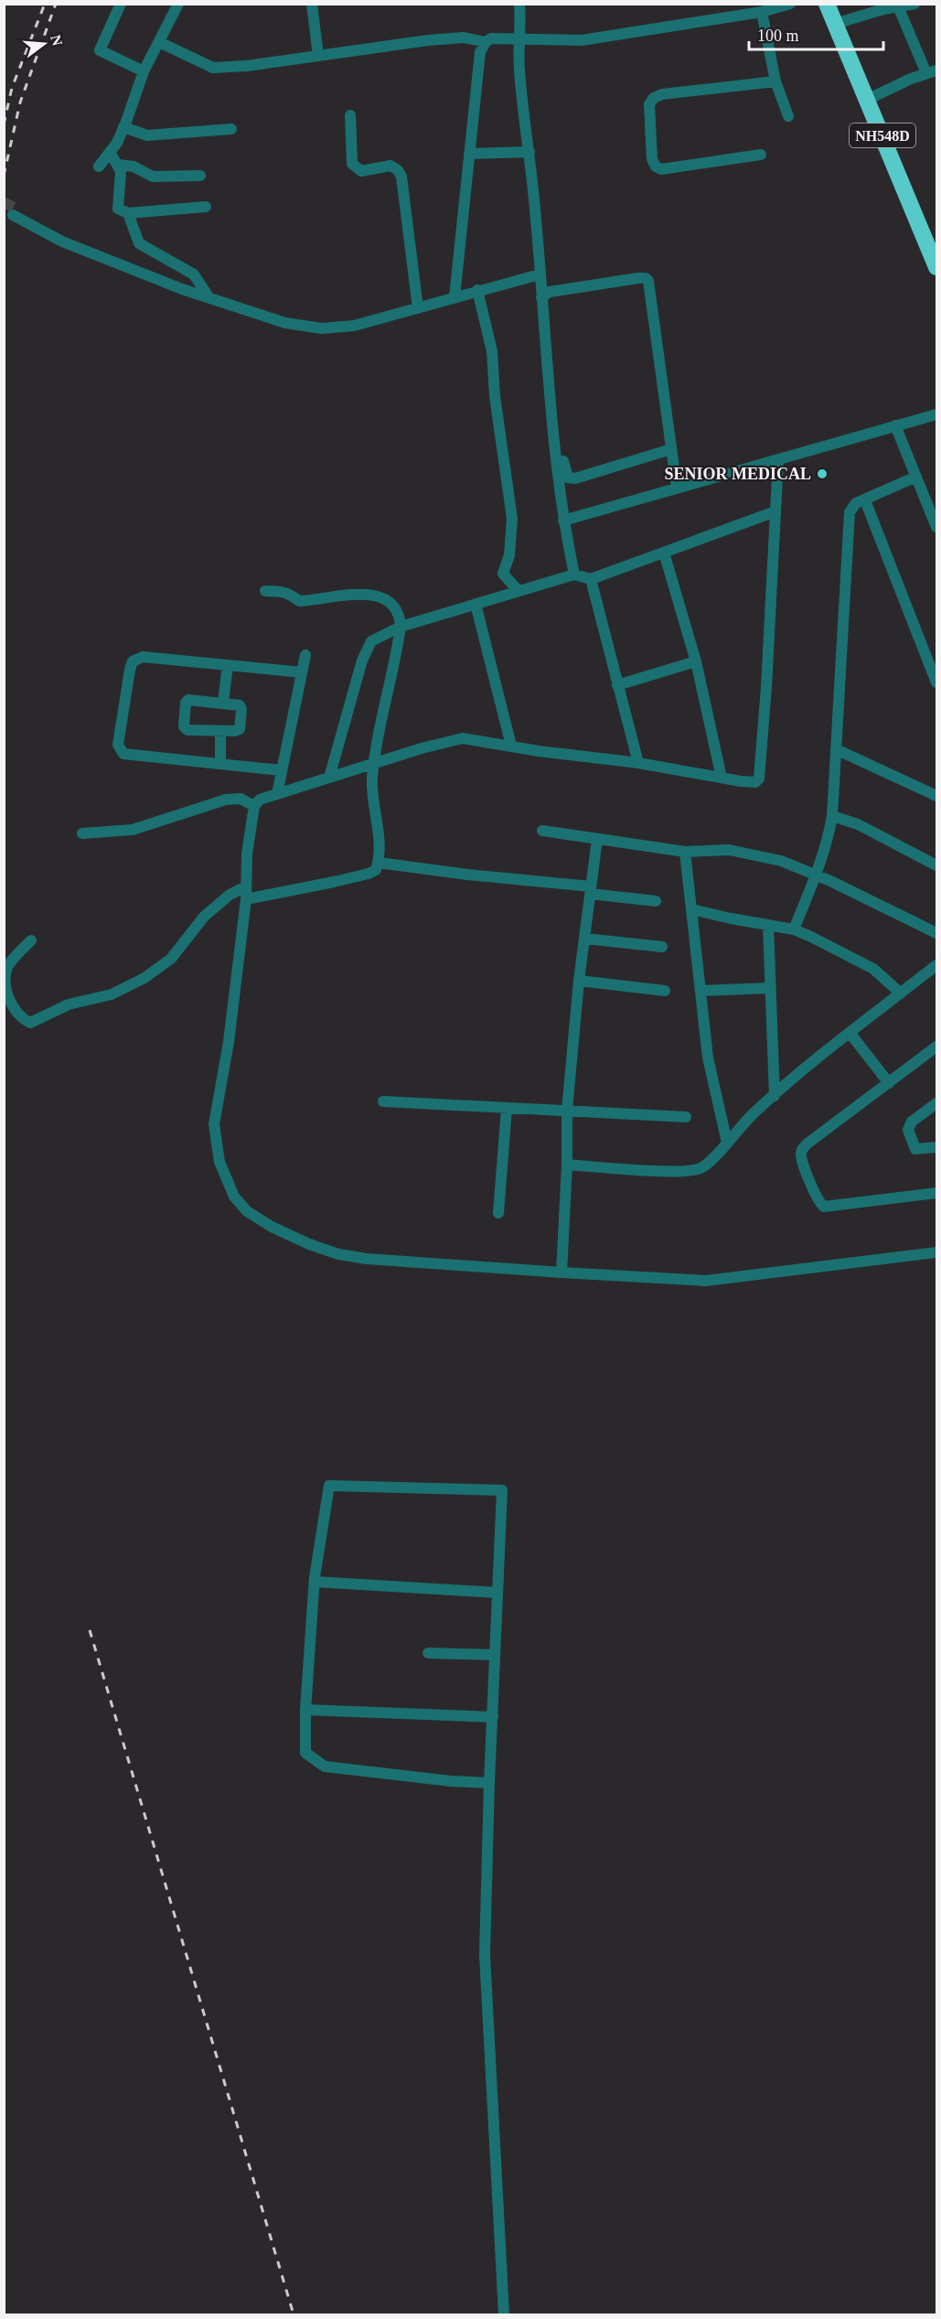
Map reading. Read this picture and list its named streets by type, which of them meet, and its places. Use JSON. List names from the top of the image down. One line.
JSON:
{"streets":{"highway":["NH548D"]},"places":["SENIOR MEDICAL"],"scale_bar":"100 m","north":"right"}
